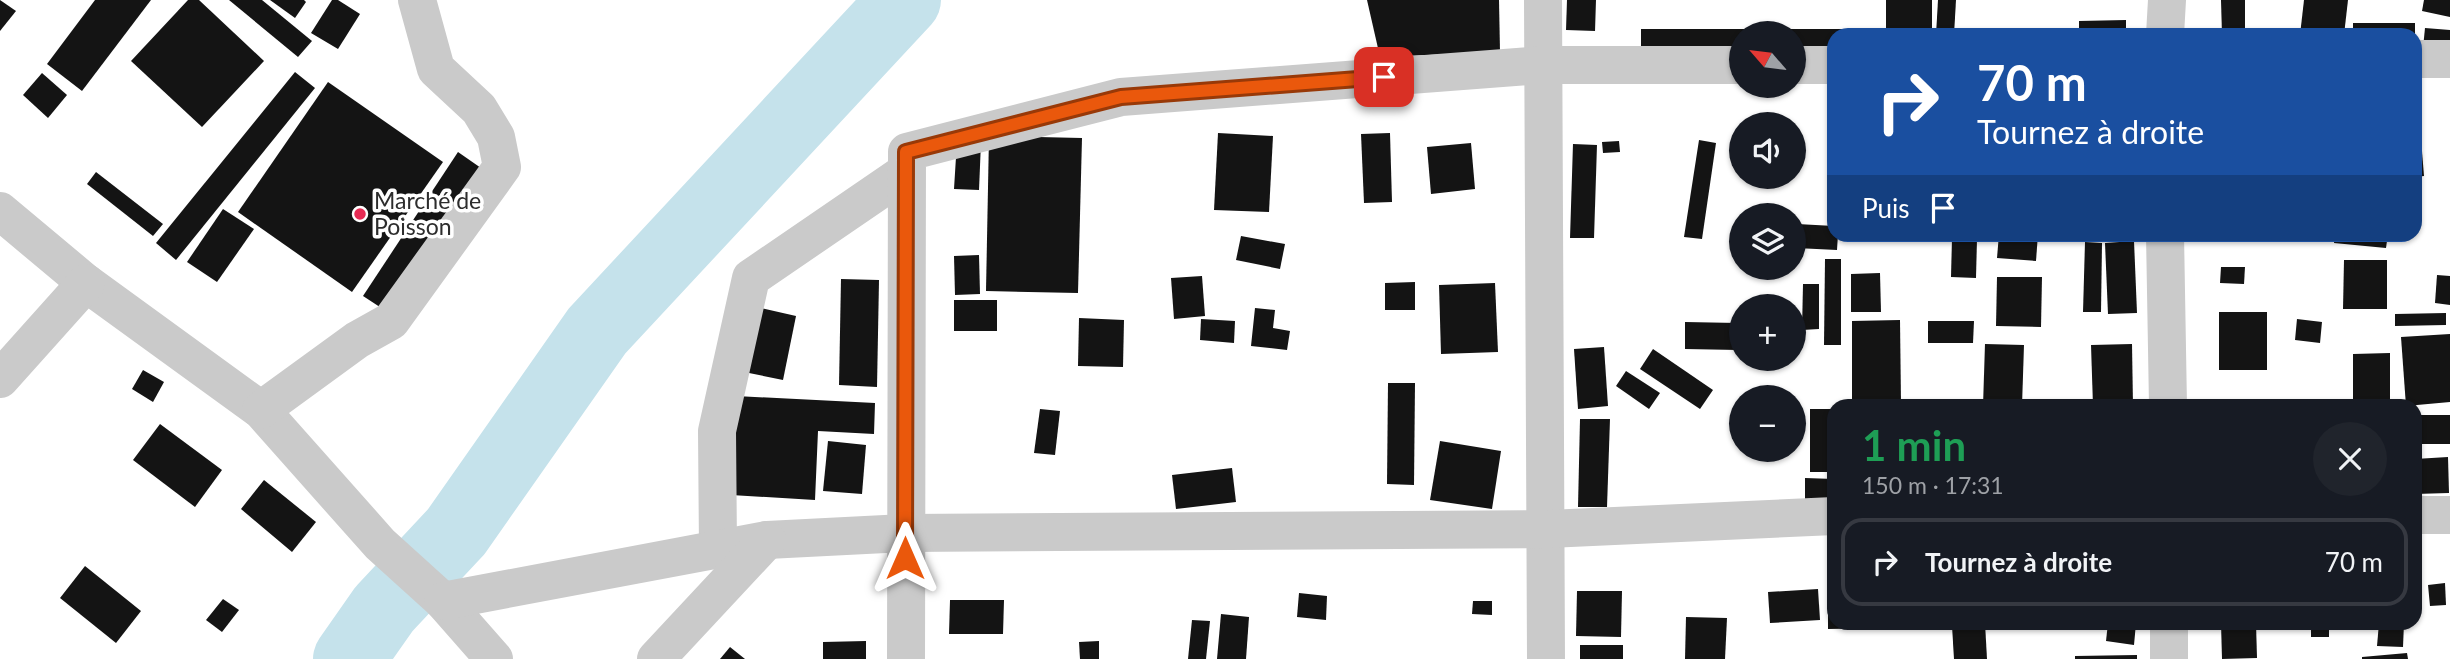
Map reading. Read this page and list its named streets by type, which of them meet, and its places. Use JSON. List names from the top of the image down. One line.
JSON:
{"places":["Marché de Poisson"],"north":"top left","page":{"map_buttons":["+","−"],"turn":["70 m","Tournez à droite"],"then":"Puis","heading":["1 min","150 m · 17:31"],"list":[{"name":"Tournez à droite","value":"70 m"}]}}
